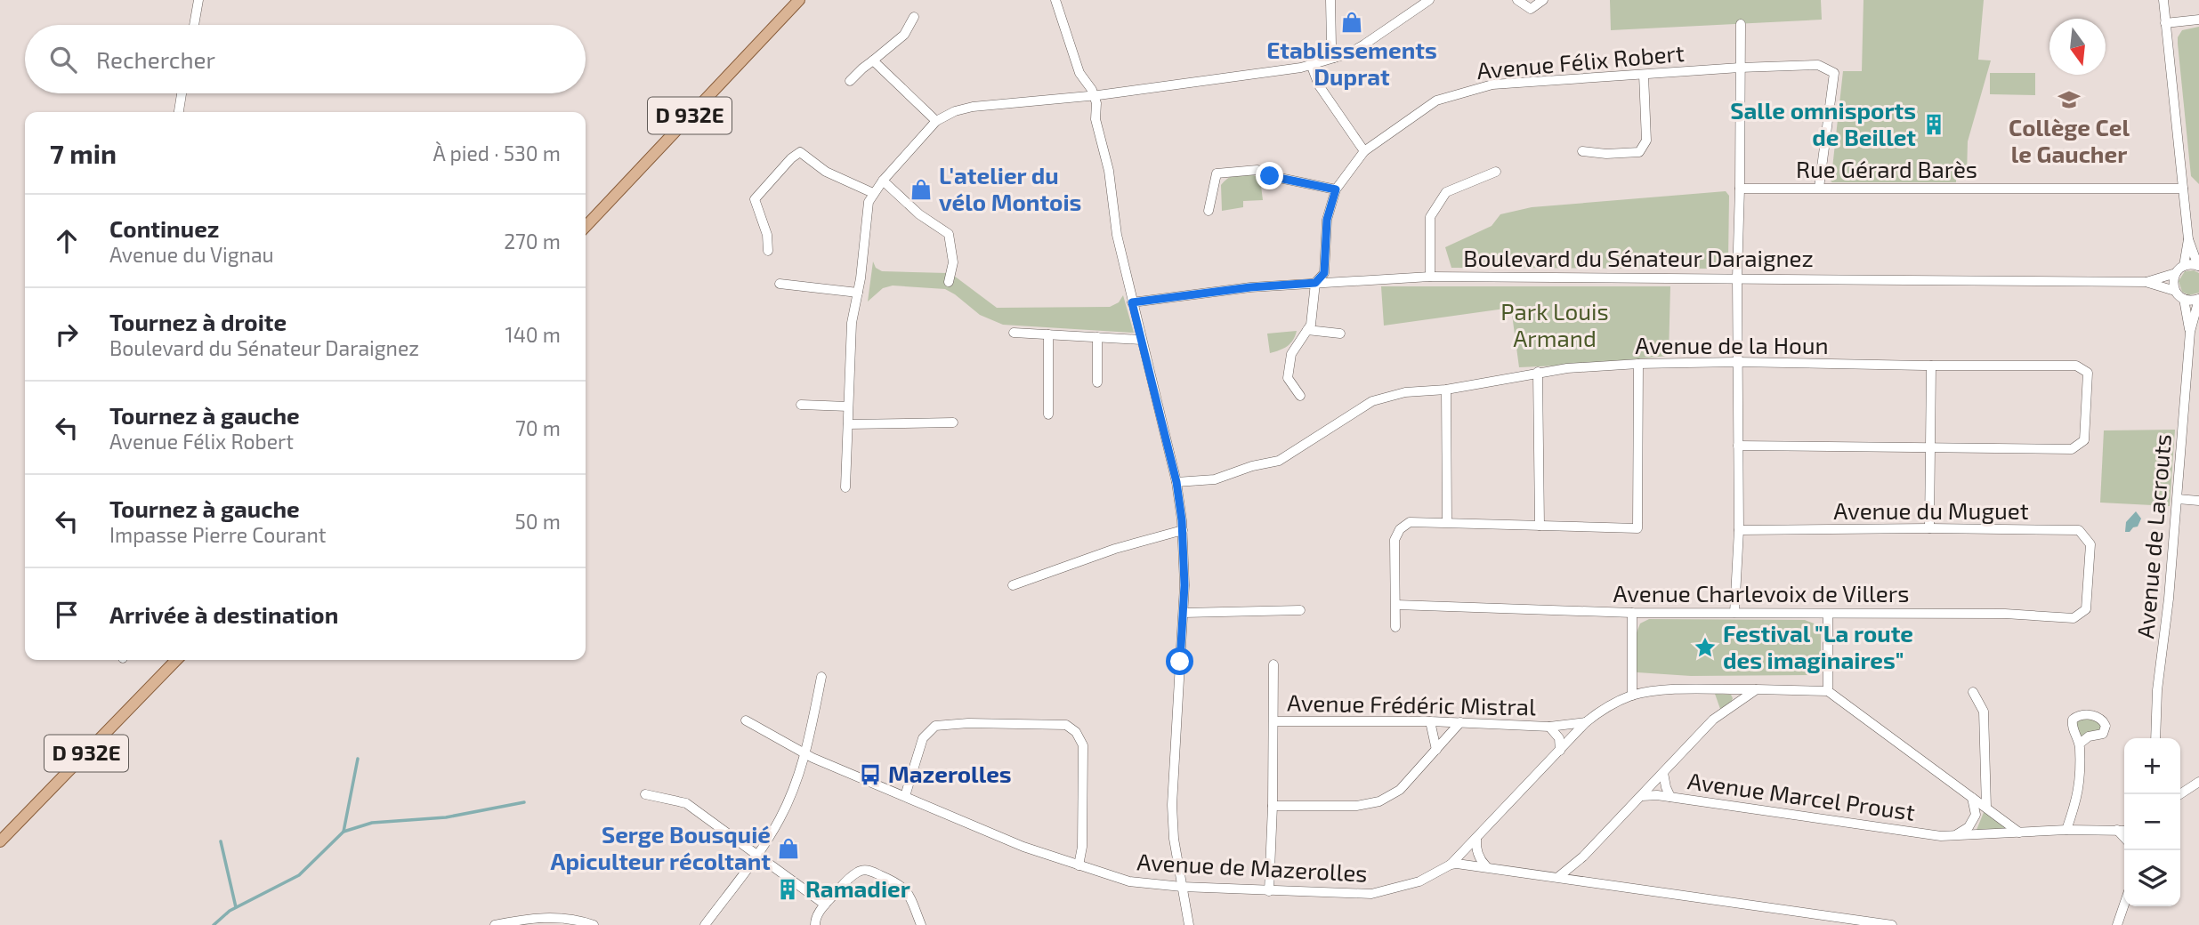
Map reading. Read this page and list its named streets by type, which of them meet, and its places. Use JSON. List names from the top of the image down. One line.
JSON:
{"streets":{"main road":["D 932E"],"street":["Avenue Félix Robert","Rue Gérard Barès","Boulevard du Sénateur Daraignez","Avenue de la Houn","Avenue du Muguet","Avenue de Lacrouts","Avenue Charlevoix de Villers","Avenue Frédéric Mistral","Avenue Marcel Proust","Avenue de Mazerolles"]},"crossings":[["Avenue Félix Robert","Rue Gérard Barès"],["Avenue Félix Robert","Boulevard du Sénateur Daraignez"],["Avenue du Muguet","Avenue Charlevoix de Villers"]],"parks":["Park Louis Armand"],"places":{"shop":["Etablissements Duprat","L'atelier du vélo Montois","Serge Bousquié Apiculteur récoltant"],"school or university":["Collège Cel le Gaucher"],"building":["Salle omnisports de Beillet","Ramadier"],"place":["Festival \"La route des imaginaires\""],"bus stop":["Mazerolles"]},"north":"bottom","page":{"search":"Rechercher","heading":["7 min","À pied · 530 m"],"list":[["Continuez","Avenue du Vignau","270 m"],["Tournez à droite","Boulevard du Sénateur Daraignez","140 m"],["Tournez à gauche","Avenue Félix Robert","70 m"],["Tournez à gauche","Impasse Pierre Courant","50 m"],"Arrivée à destination"],"map_buttons":["+","−"]}}
